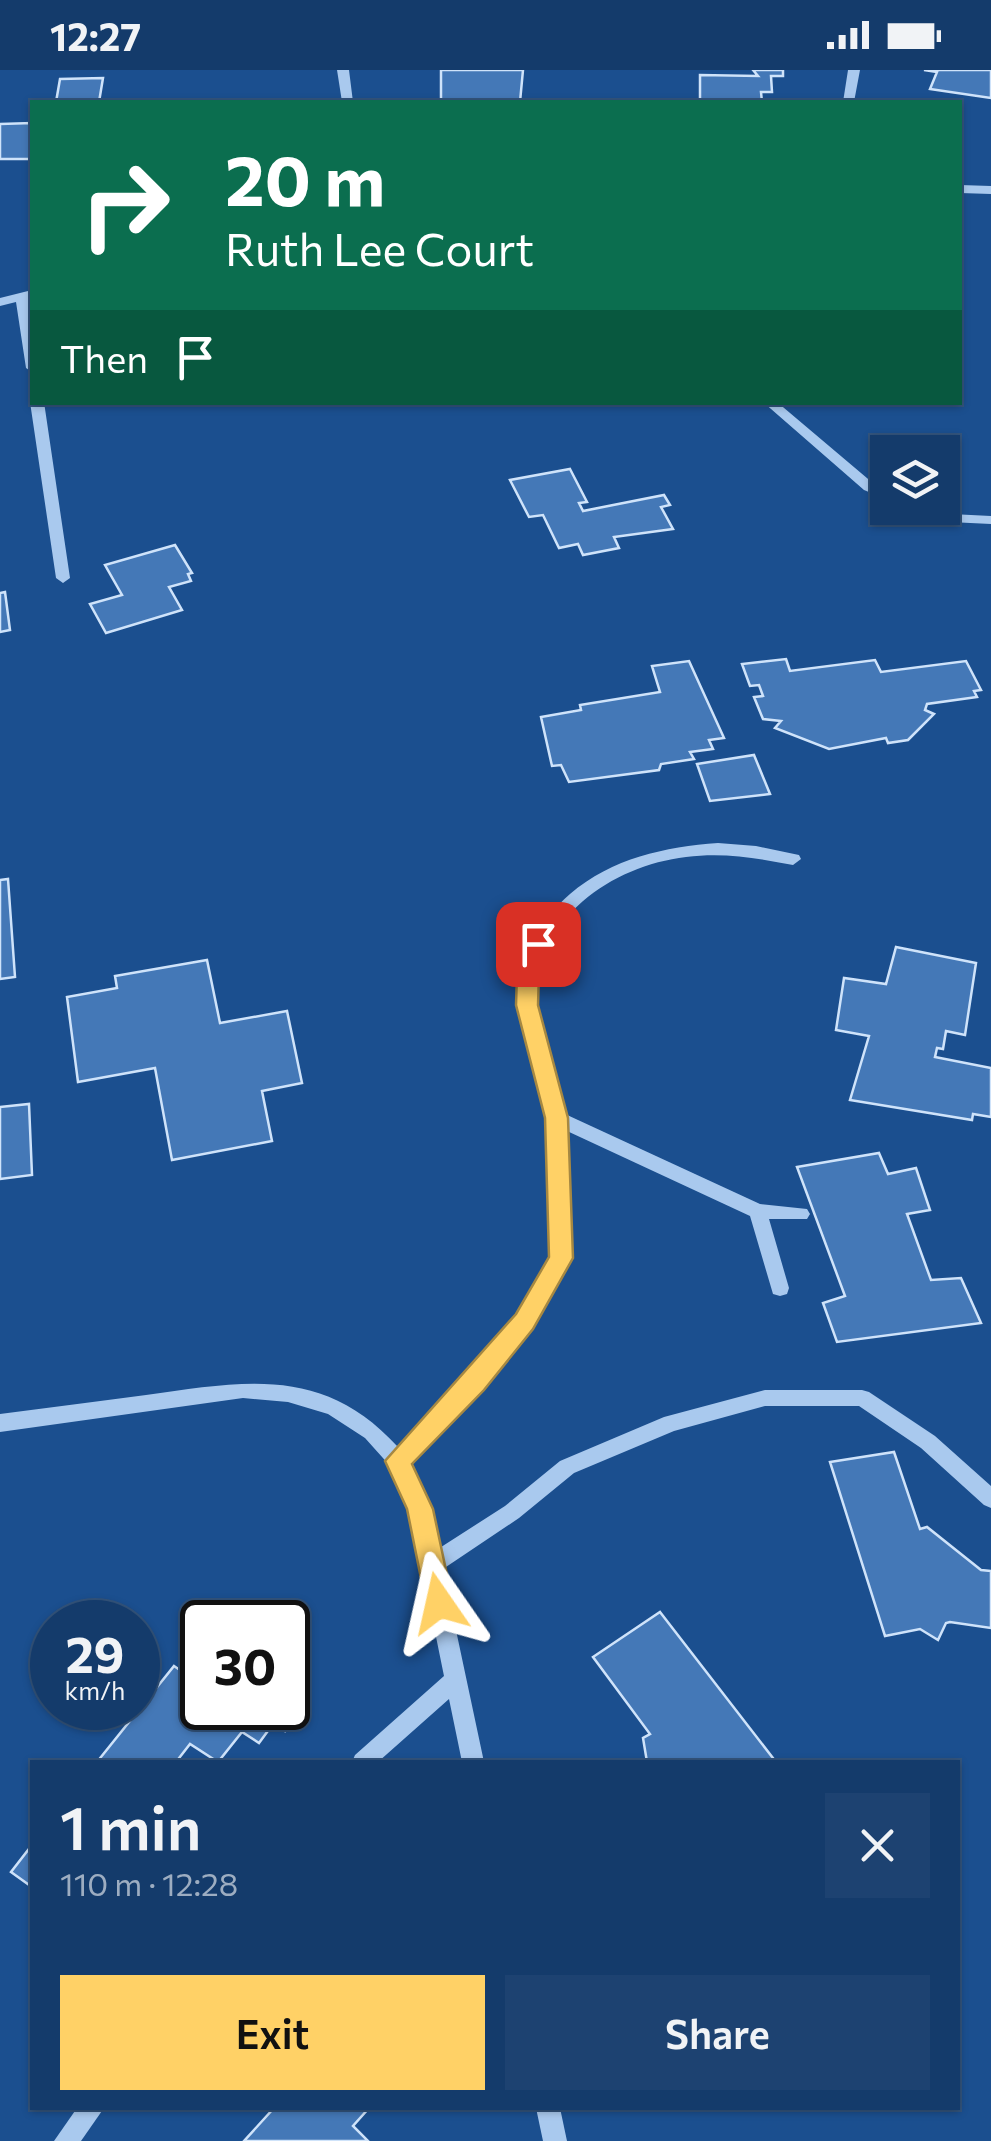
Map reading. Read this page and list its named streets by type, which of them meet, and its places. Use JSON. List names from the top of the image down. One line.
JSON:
{"page":{"status":"12:27","turn":["20 m","Ruth Lee Court"],"then":"Then","speed":"29 km/h","limit":"30","heading":["1 min","110 m · 12:28"],"buttons":["Exit","Share"]}}
